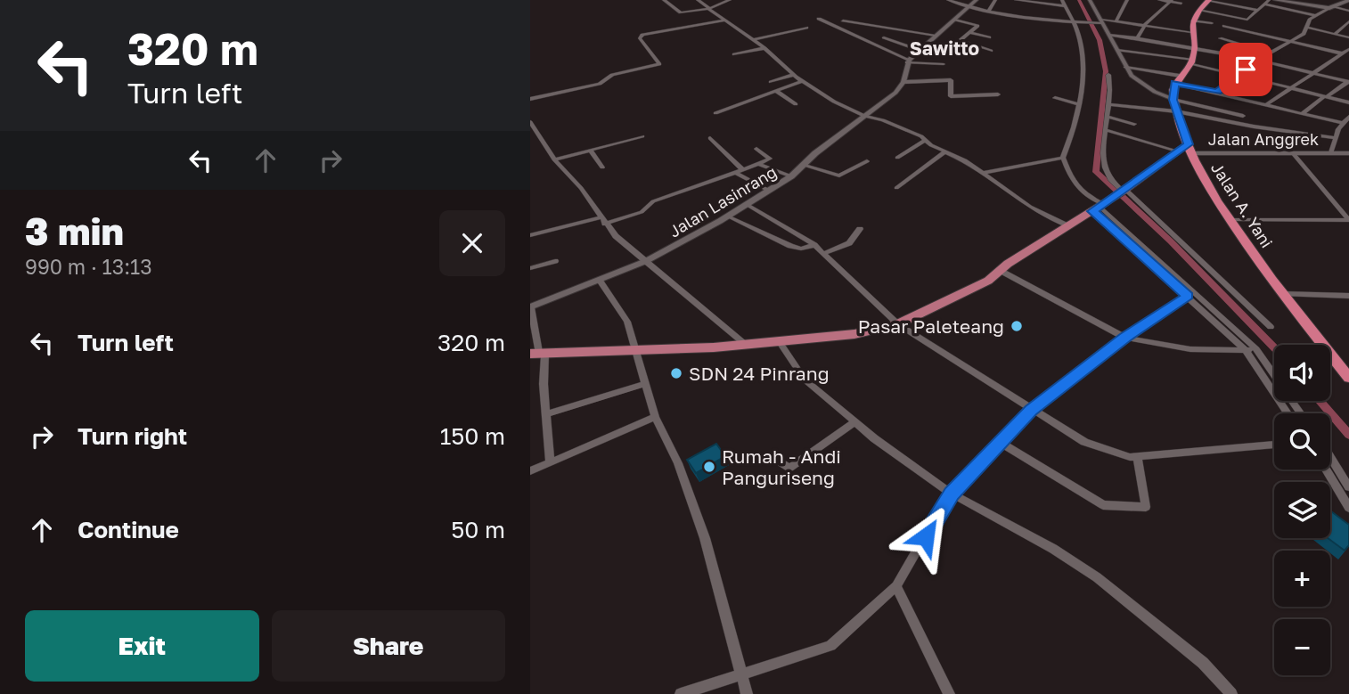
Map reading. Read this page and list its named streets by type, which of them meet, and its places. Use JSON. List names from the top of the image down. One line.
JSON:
{"streets":{"highway":["Jalan A. Yani"],"street":["Jalan Anggrek","Jalan Lasinrang"]},"crossings":[["Jalan Anggrek","Jalan A. Yani"]],"districts":["Sawitto"],"places":["Pasar Paleteang","SDN 24 Pinrang","Rumah - Andi Panguriseng"],"page":{"turn":["320 m","Turn left"],"heading":["3 min","990 m · 13:13"],"list":[{"name":"Turn left","value":"320 m"},{"name":"Turn right","value":"150 m"},{"name":"Continue","value":"50 m"}],"map_buttons":["+","−"],"buttons":["Exit","Share"]}}
